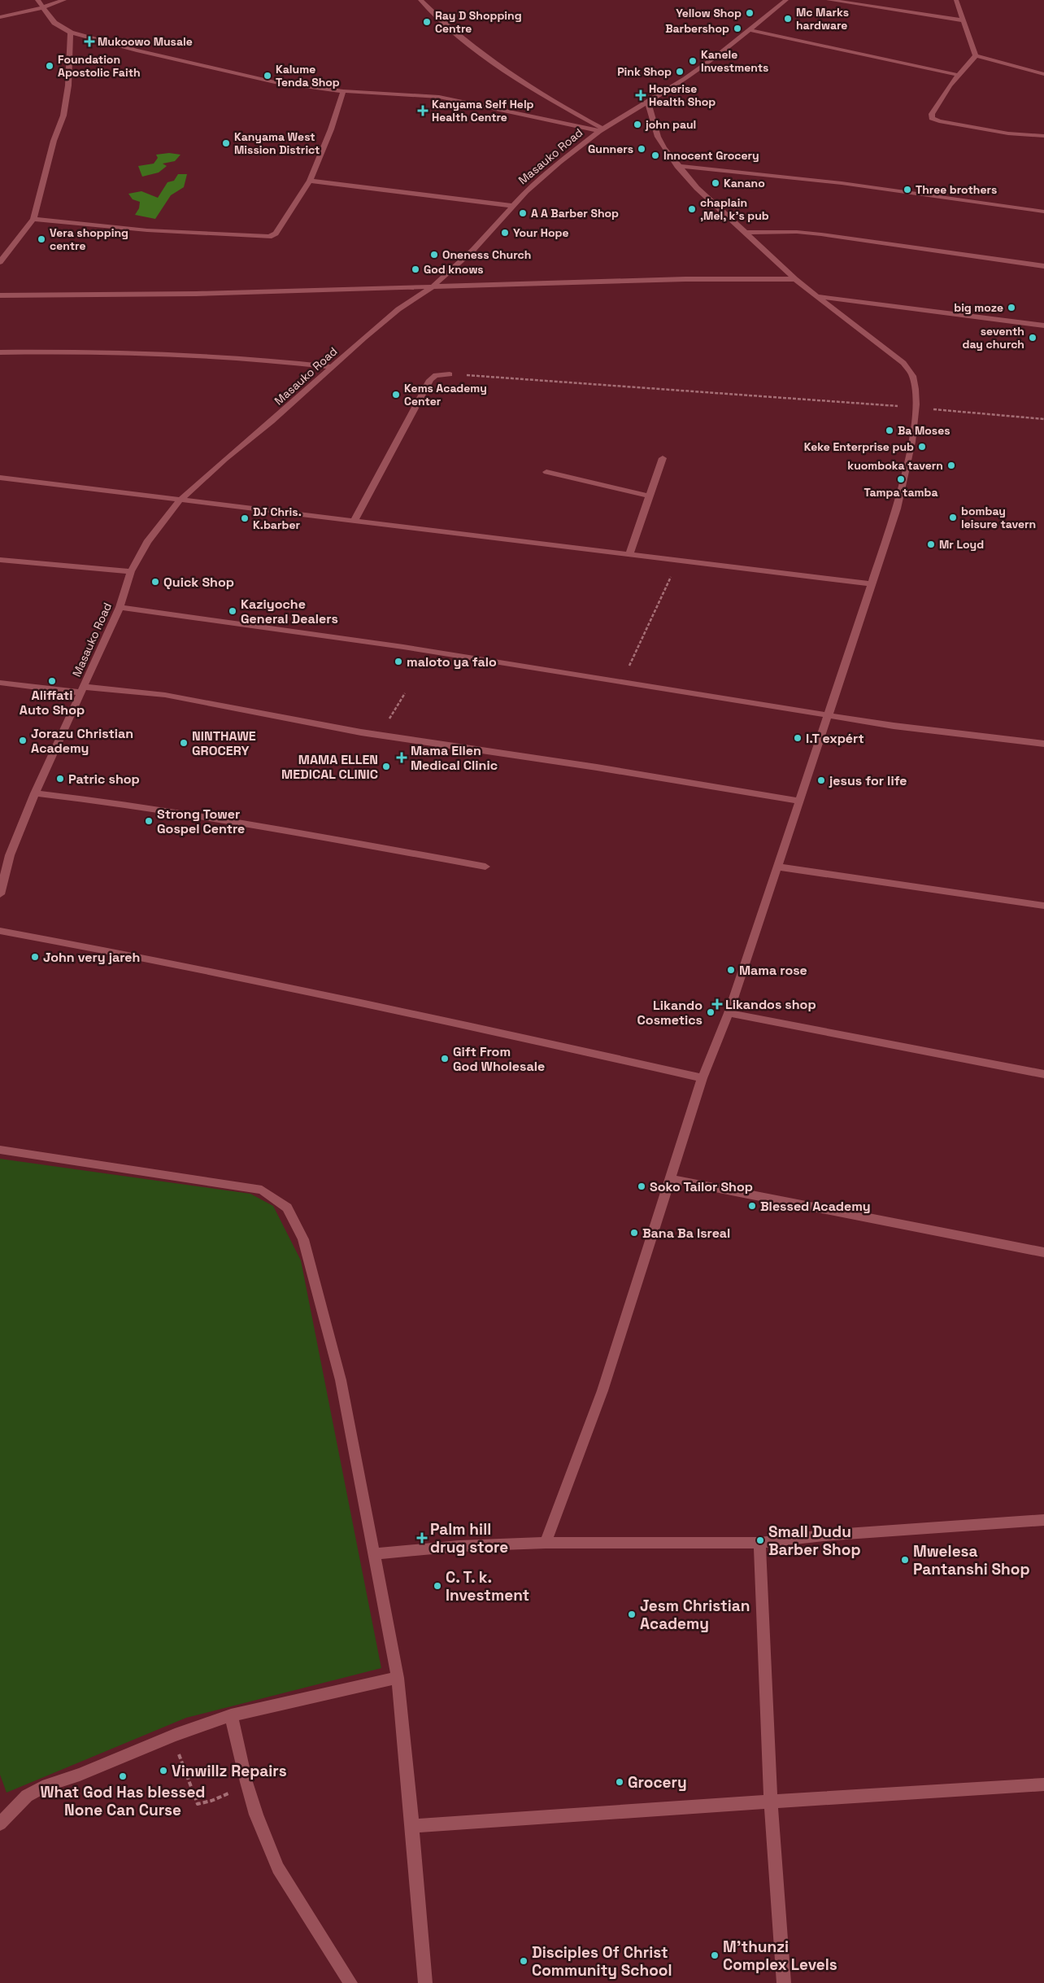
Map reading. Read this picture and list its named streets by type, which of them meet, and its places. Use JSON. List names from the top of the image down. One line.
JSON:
{"streets":{"street":["Masauko Road"]},"places":{"other":["Yellow Shop","Mc Marks hardware","Ray D Shopping Centre","Barbershop","Kanele Investments","Foundation Apostolic Faith","Pink Shop","Kalume Tenda Shop","john paul","Kanyama West Mission District","Gunners","Innocent Grocery","Kanano","Three brothers","chaplain ,Mel, k's pub","A A Barber Shop","Your Hope","Vera shopping centre","Oneness Church","God knows","big moze","seventh day church","Kems Academy Center","Ba Moses","Keke Enterprise pub","kuomboka tavern","Tampa tamba","bombay leisure tavern","DJ Chris. K.barber","Mr Loyd","Quick Shop","Kaziyoche General Dealers","maloto ya falo","Aliffati Auto Shop","I.T expért","Jorazu Christian Academy","NINTHAWE GROCERY","MAMA ELLEN MEDICAL CLINIC","Patric shop","jesus for life","Strong Tower Gospel Centre","John very jareh","Mama rose","Likando Cosmetics","Gift From God Wholesale","Soko Tailor Shop","Blessed Academy","Bana Ba Isreal","Small Dudu Barber Shop","Mwelesa Pantanshi Shop","C. T. k. Investment","Jesm Christian Academy","Vinwillz Repairs","What God Has blessed None Can Curse","Grocery","M'thunzi Complex Levels","Disciples Of Christ Community School"],"health":["Mukoowo Musale","Hoperise Health Shop","Kanyama Self Help Health Centre","Mama Ellen Medical Clinic","Likandos shop","Palm hill drug store"]}}
